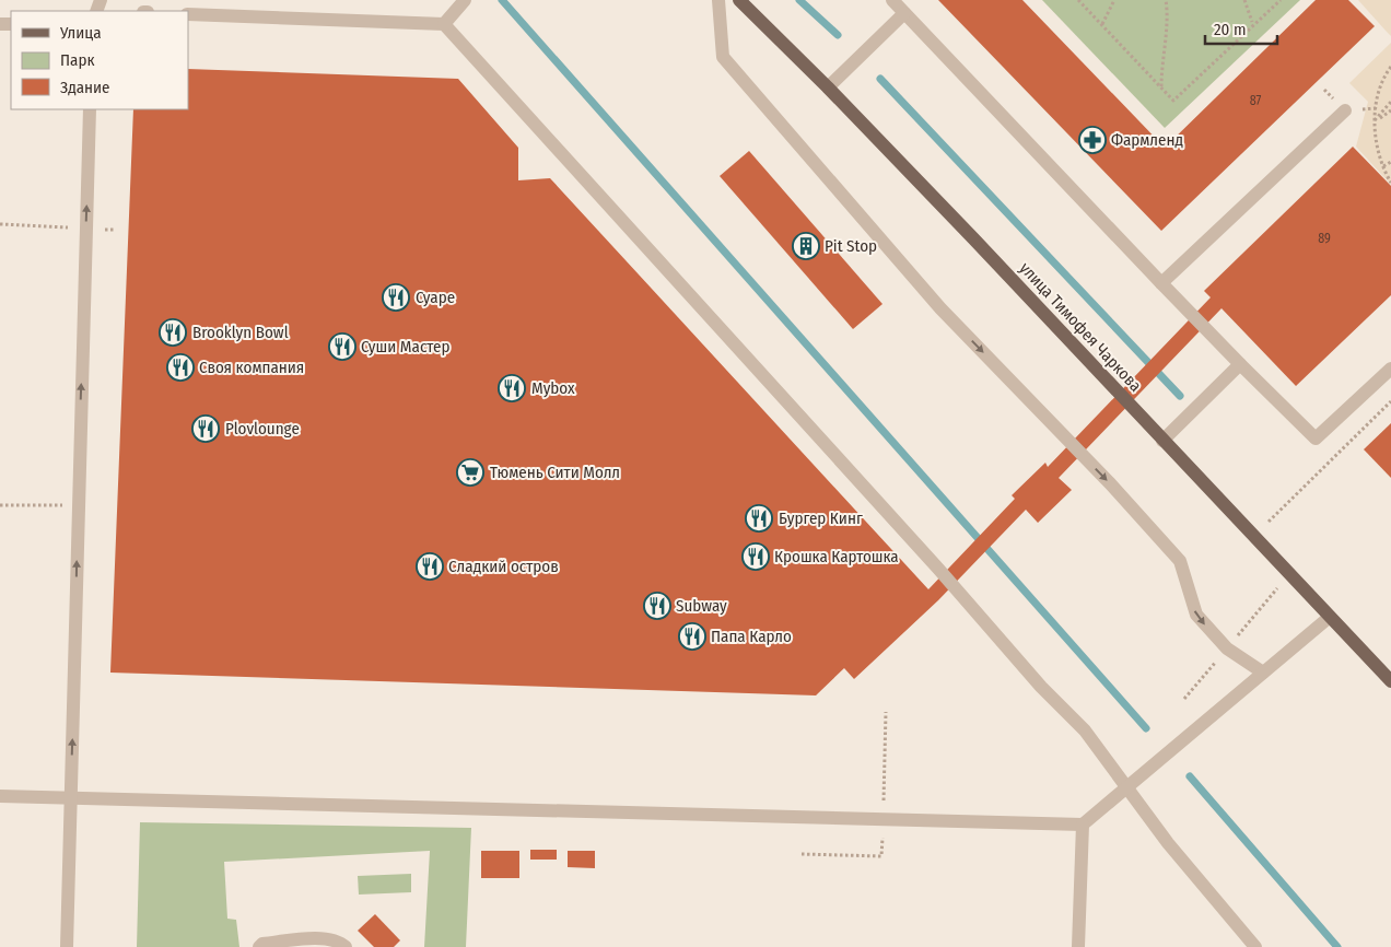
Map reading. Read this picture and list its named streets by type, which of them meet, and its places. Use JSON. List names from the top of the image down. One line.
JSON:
{"streets":{"main road":["улица Тимофея Чаркова"]},"places":{"pharmacy":["Фармленд"],"building":["Pit Stop"],"restaurant":["Суаре","Brooklyn Bowl","Суши Мастер","Своя компания","Mybox","Plovlounge","Бургер Кинг","Крошка Картошка","Сладкий остров","Subway","Папа Карло"],"supermarket":["Тюмень Сити Молл"]},"house_numbers":["87","89"],"legend":["Улица","Парк","Здание"],"scale_bar":"20 m"}
